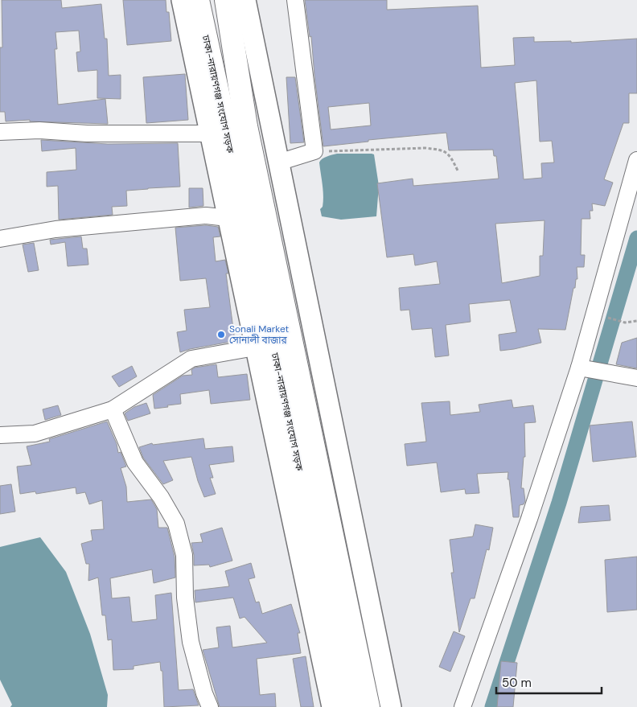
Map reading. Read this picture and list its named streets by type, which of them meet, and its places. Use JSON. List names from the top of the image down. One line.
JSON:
{"streets":{"main road":["ঢাকা-নারায়ণগঞ্জ সংযোগ সড়ক"]},"places":["Sonali Market সোনালী বাজার"],"scale_bar":"50 m"}
